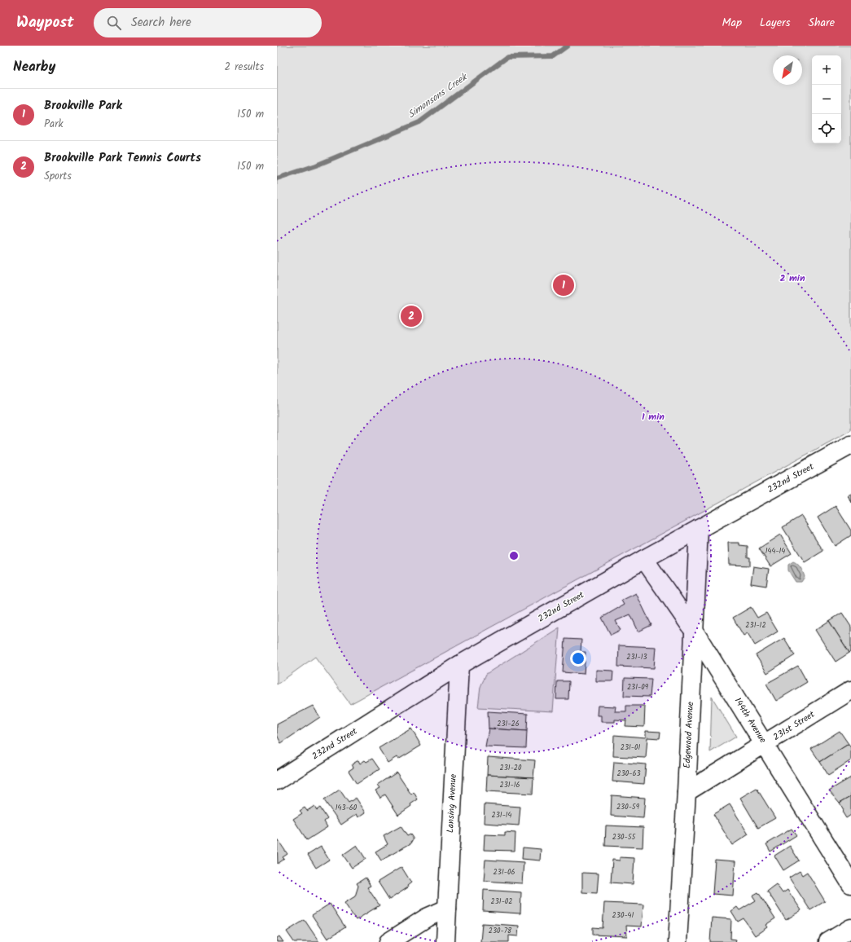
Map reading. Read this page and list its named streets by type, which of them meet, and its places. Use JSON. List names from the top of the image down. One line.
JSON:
{"streets":{"street":["232nd Street","144th Avenue","231st Street","Edgewood Avenue","Lansing Avenue"]},"crossings":[["232nd Street","144th Avenue"],["232nd Street","Edgewood Avenue"],["232nd Street","Lansing Avenue"],["144th Avenue","231st Street"],["144th Avenue","Edgewood Avenue"],["231st Street","Edgewood Avenue"]],"water":["Simonsons Creek"],"house_numbers":["144-14","231-12","231-13","231-09","231-26","231-01","231-20","230-63","231-16","230-59","143-60","231-14","230-55","231-06","231-02","230-41","230-78"],"north":"bottom left","page":{"header":"Waypost","search":"Search here","nav":["Map","Layers","Share"],"heading":["Nearby","2 results"],"map_buttons":["+","−"],"list":[{"mark":"1","name":"Brookville Park","note":"Park","value":"150 m"},{"mark":"2","name":"Brookville Park Tennis Courts","note":"Sports","value":"150 m"}],"pins":["1","2"]},"rings":["2 min","1 min"]}
